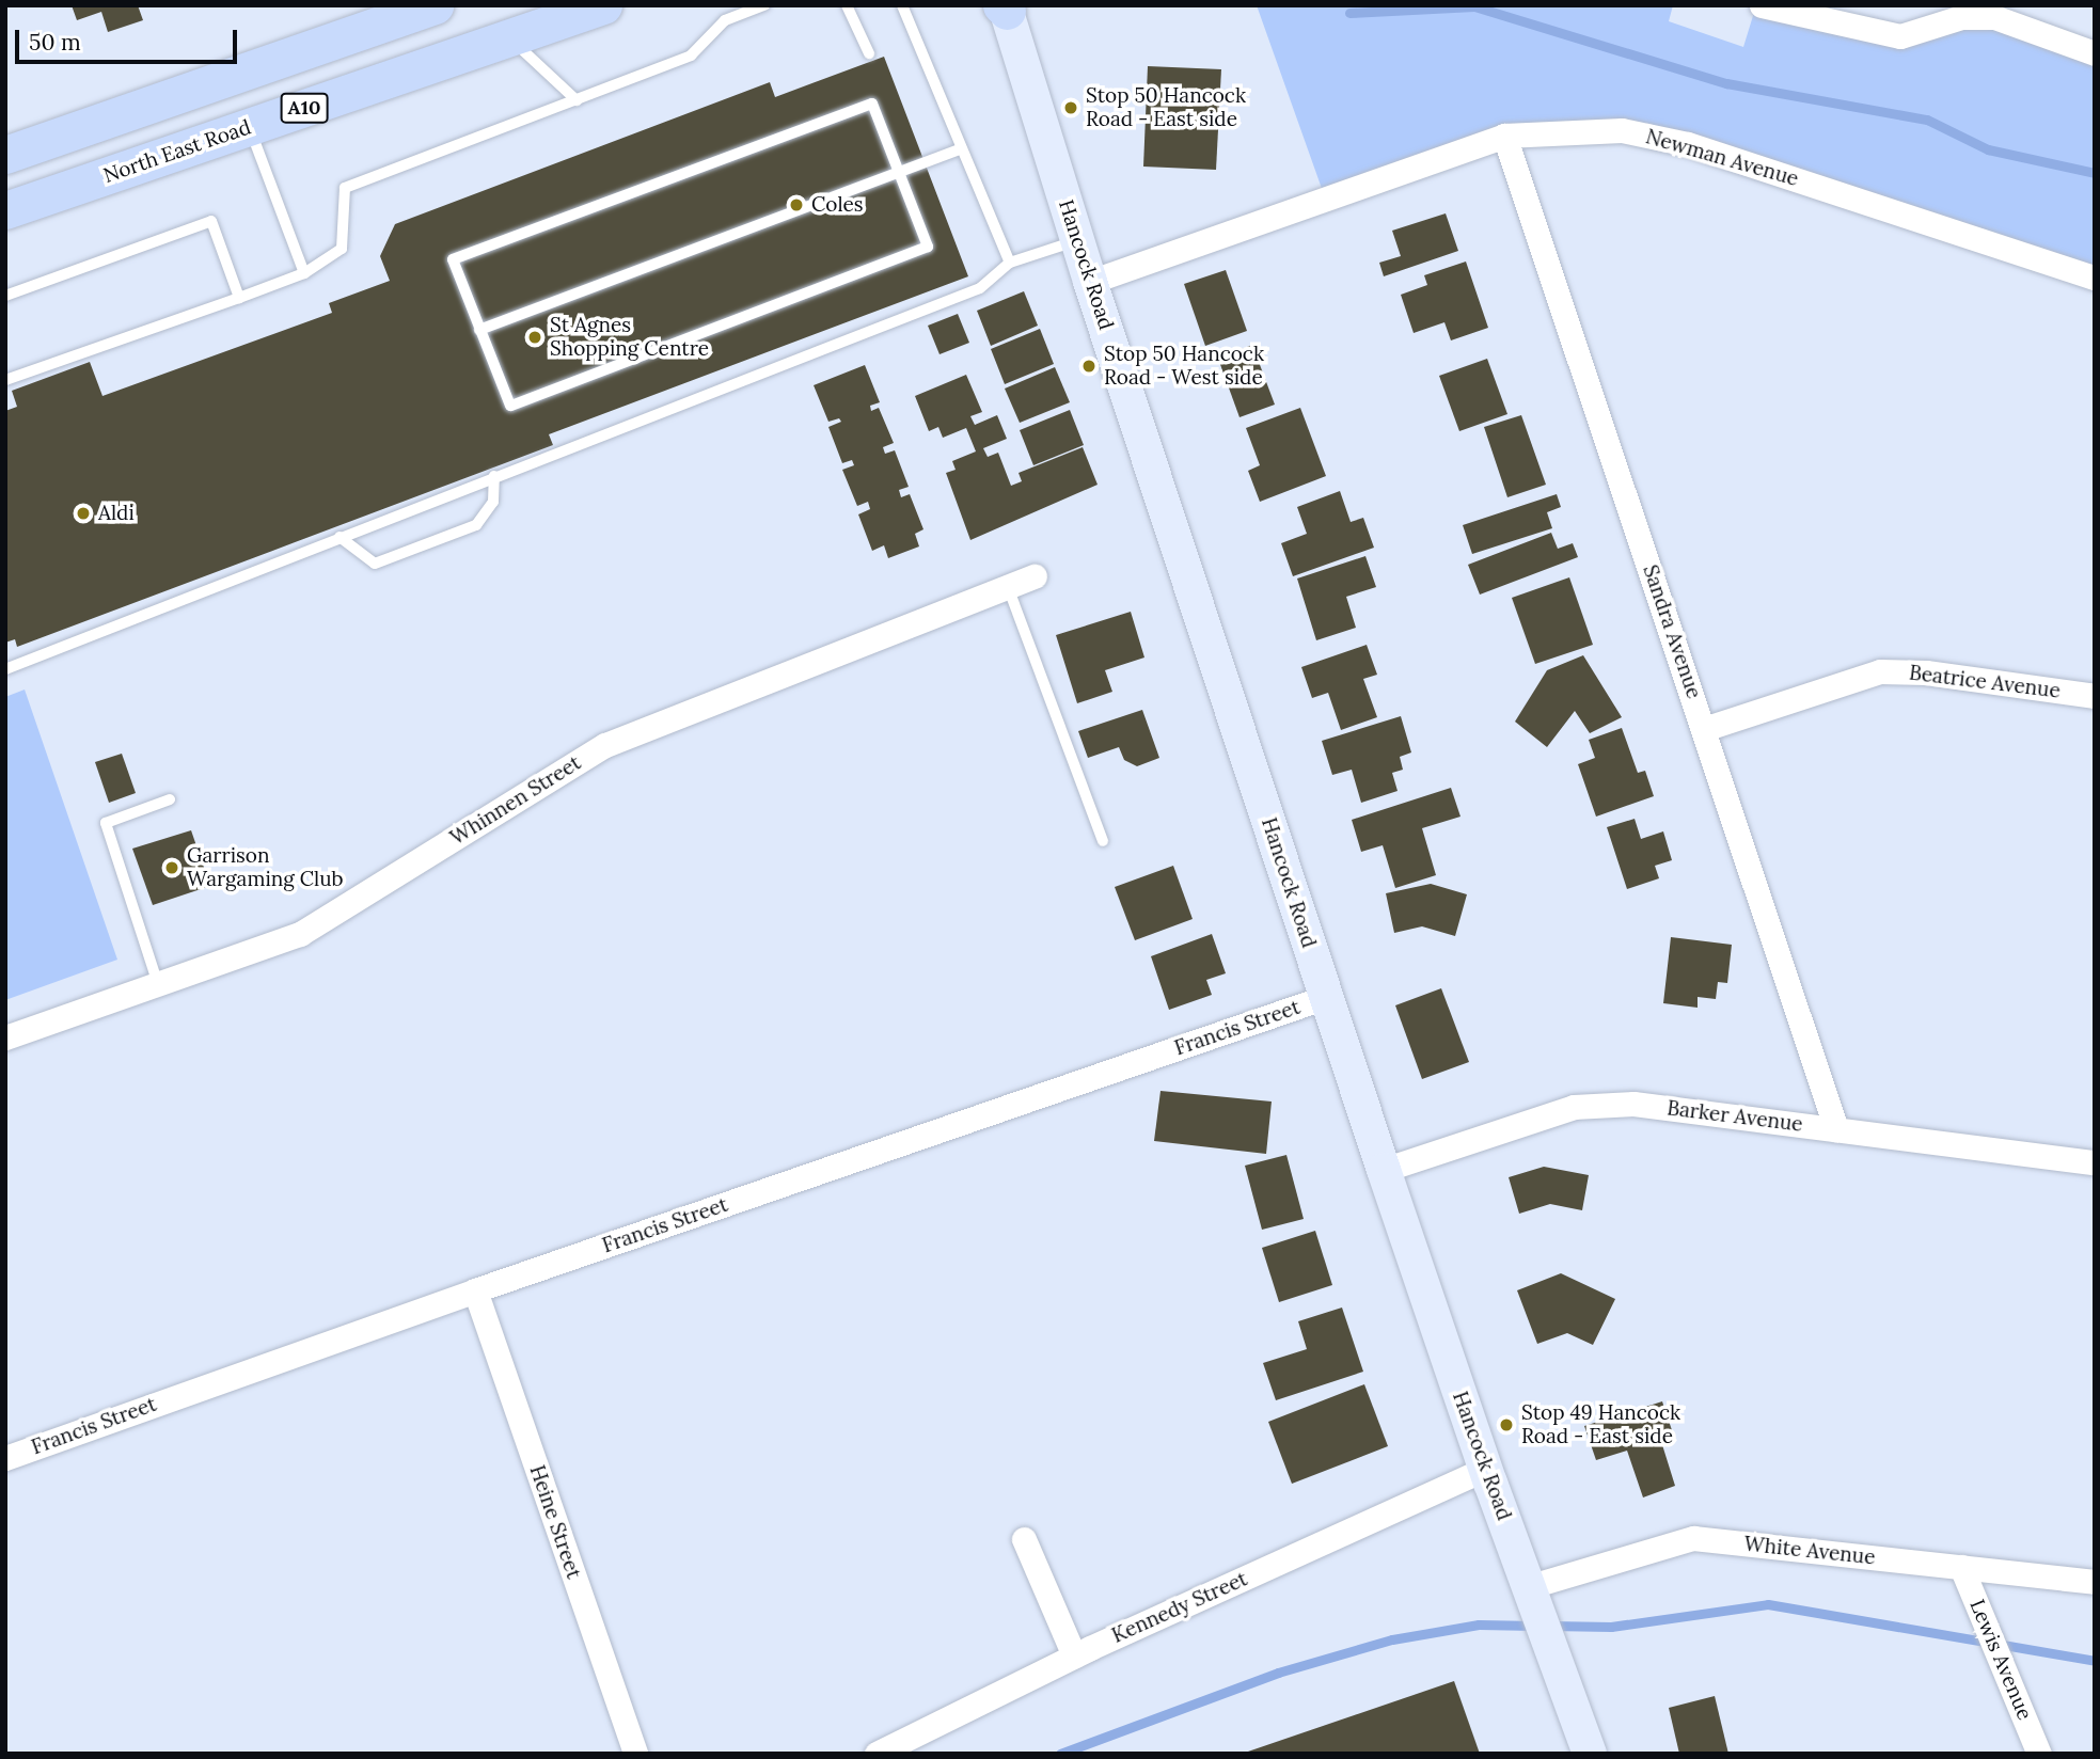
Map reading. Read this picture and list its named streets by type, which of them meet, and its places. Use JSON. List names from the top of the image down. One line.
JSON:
{"streets":{"main road":["A10","North East Road","Hancock Road"],"street":["Newman Avenue","Sandra Avenue","Beatrice Avenue","Whinnen Street","Francis Street","Barker Avenue","Heine Street","White Avenue","Kennedy Street","Lewis Avenue"]},"crossings":[["Newman Avenue","Hancock Road"],["Newman Avenue","Sandra Avenue"],["Hancock Road","Francis Street"],["Hancock Road","Barker Avenue"],["Hancock Road","White Avenue"],["Hancock Road","Kennedy Street"],["Sandra Avenue","Beatrice Avenue"],["Sandra Avenue","Barker Avenue"],["Francis Street","Heine Street"],["White Avenue","Lewis Avenue"]],"places":["Stop 50 Hancock Road - East side","Coles","St Agnes Shopping Centre","Stop 50 Hancock Road - West side","Aldi","Garrison Wargaming Club","Stop 49 Hancock Road - East side"],"scale_bar":"50 m"}
